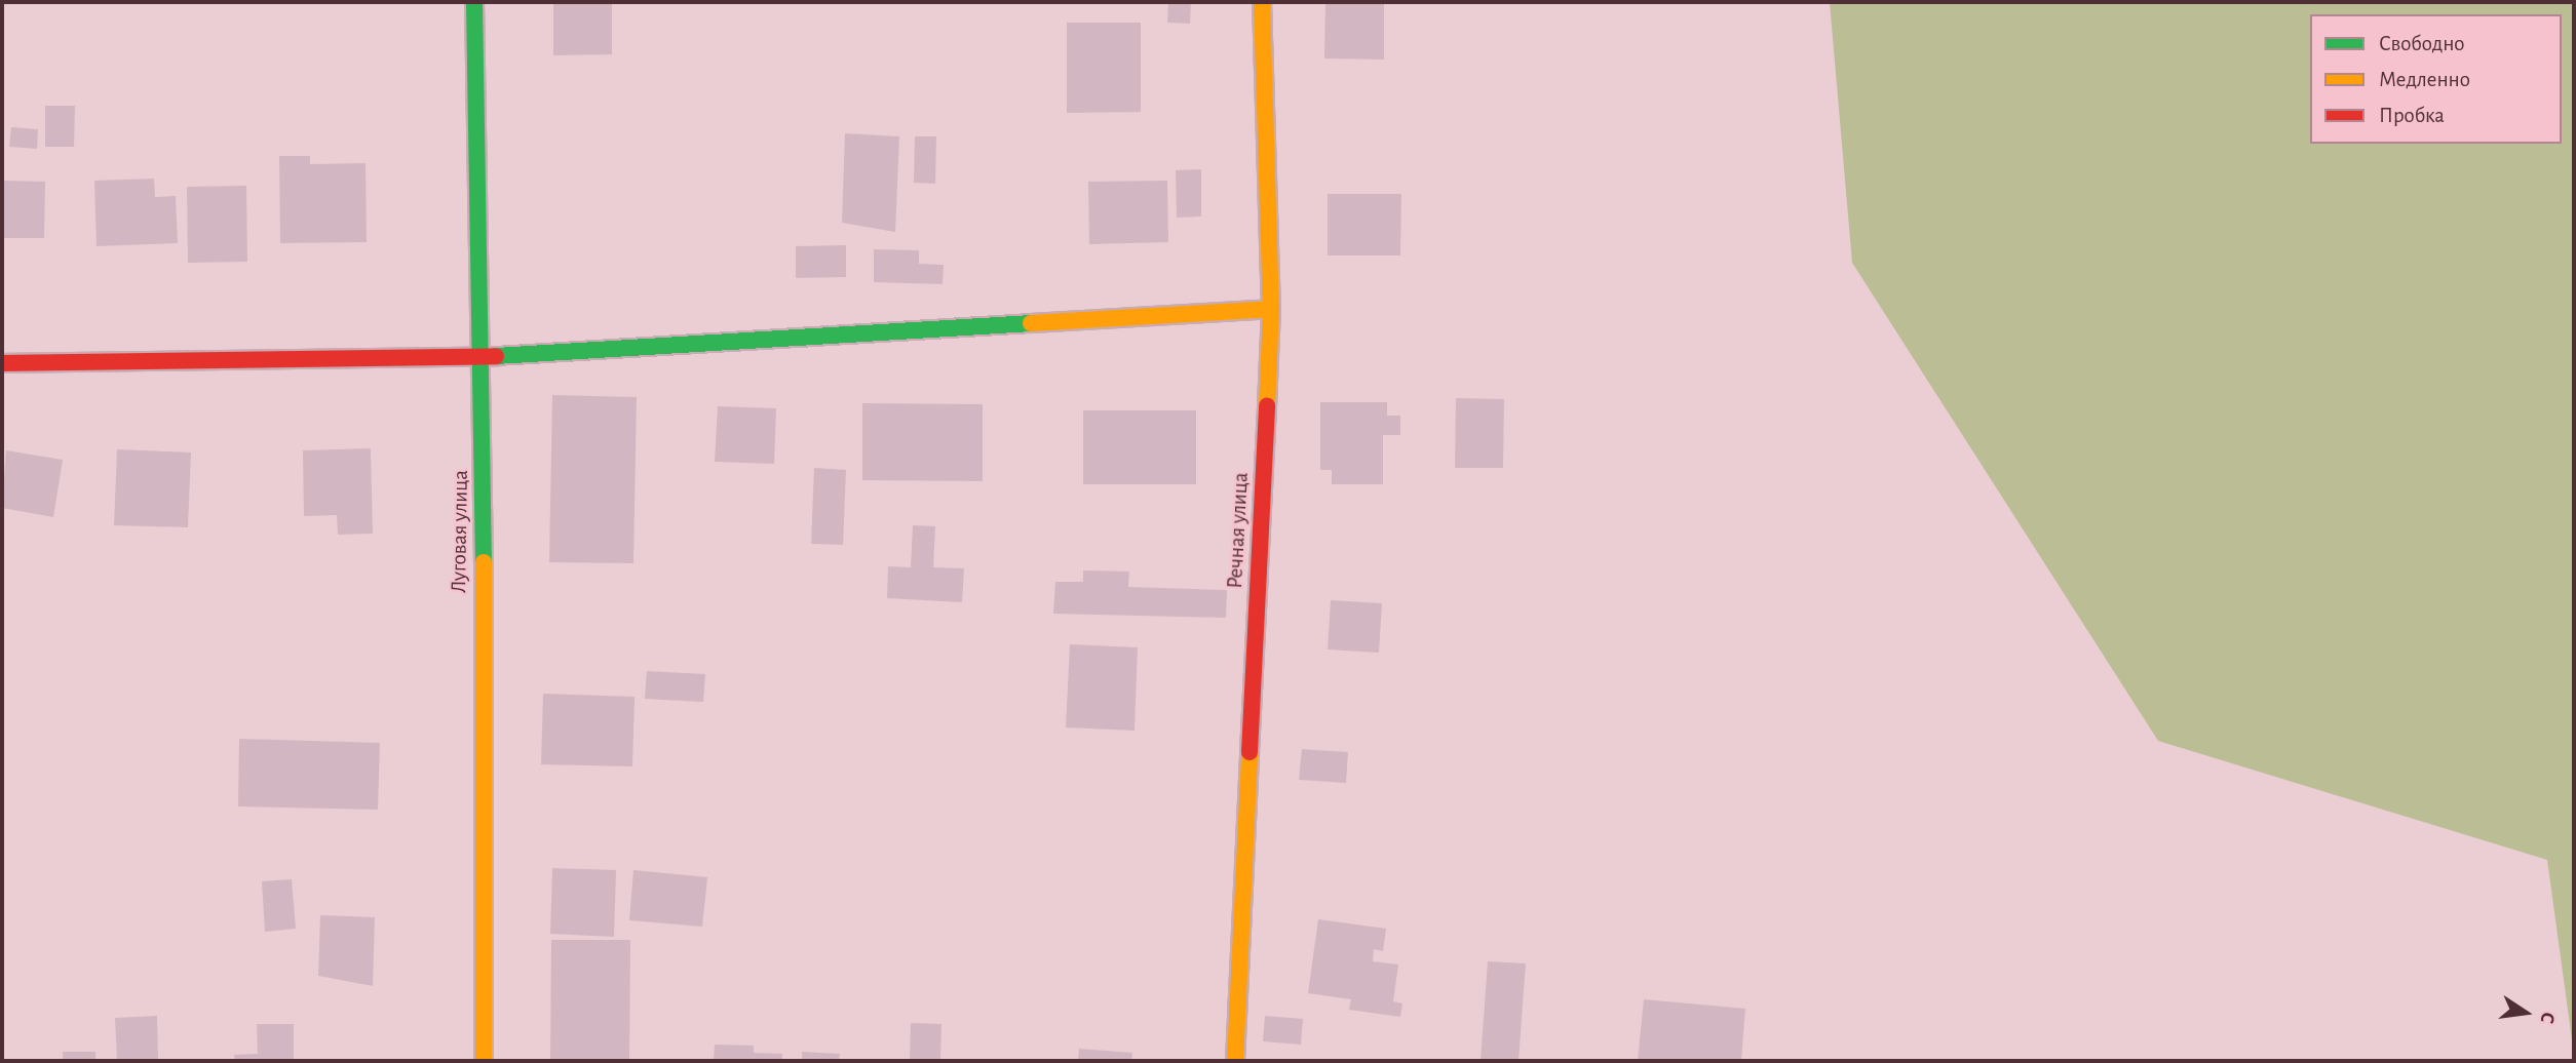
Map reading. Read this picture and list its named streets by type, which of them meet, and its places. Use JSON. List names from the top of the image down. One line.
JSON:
{"streets":{"street":["Речная улица","Луговая улица"]},"legend":["Свободно","Медленно","Пробка"],"north":"right"}
